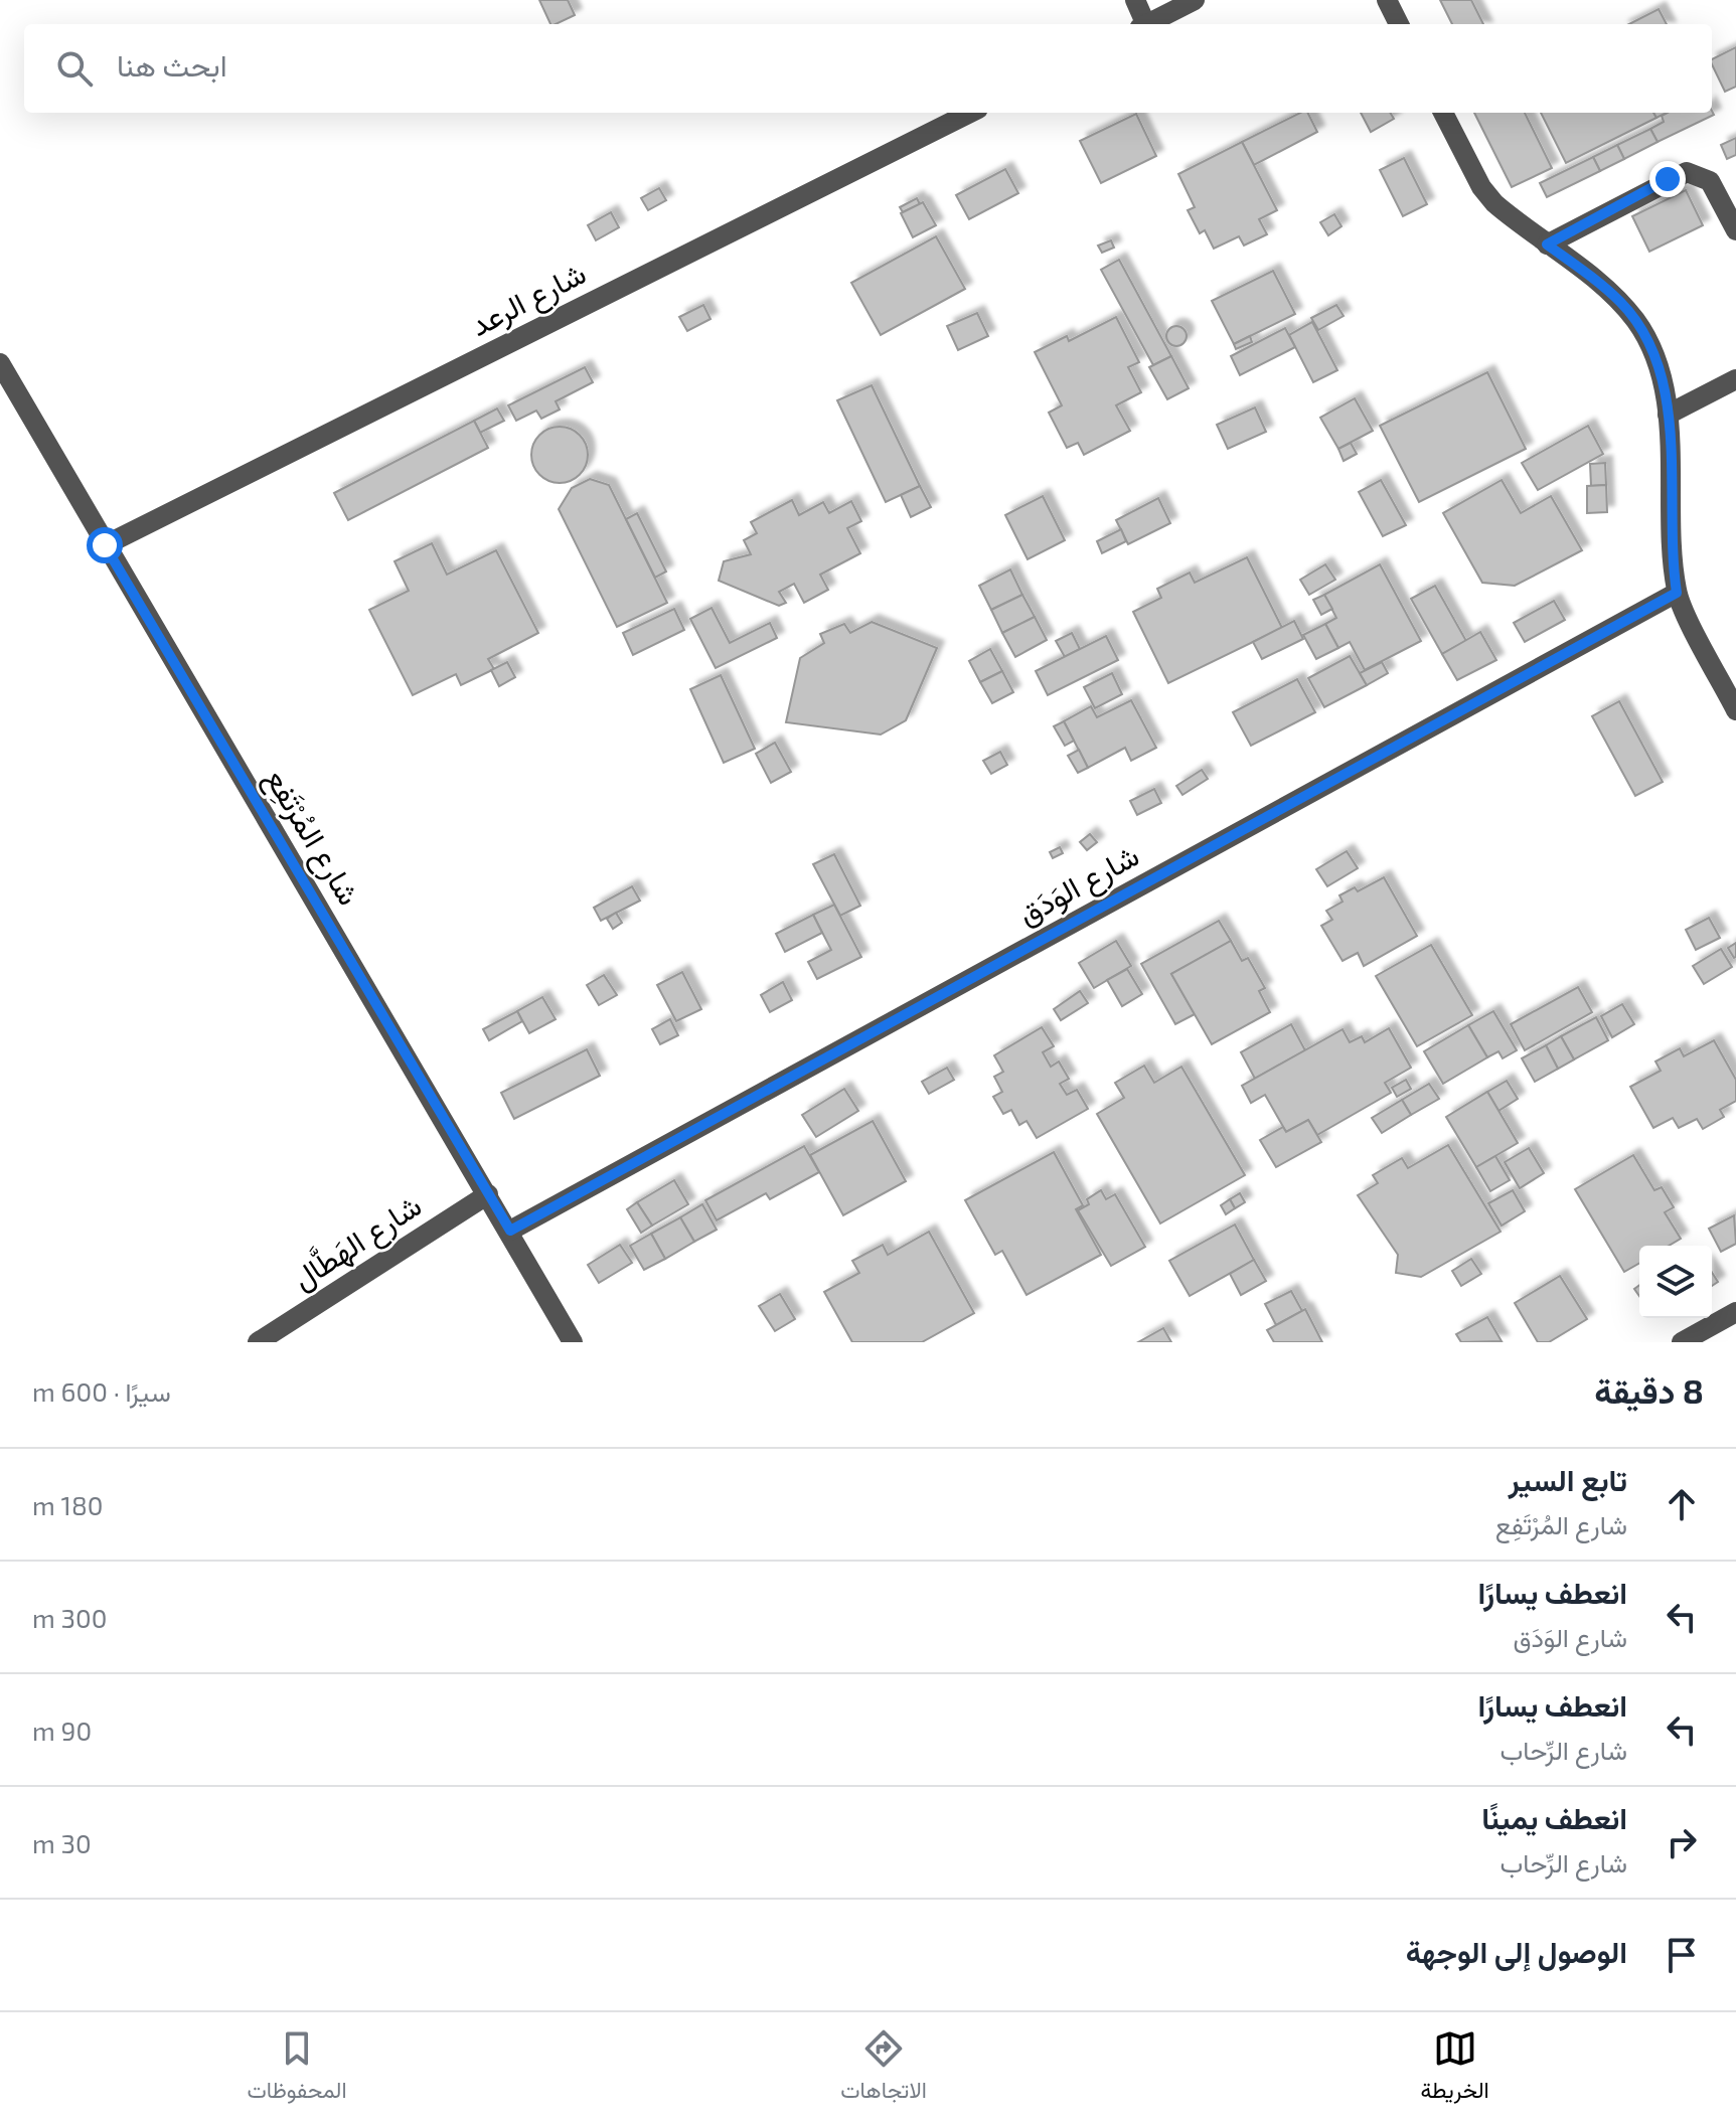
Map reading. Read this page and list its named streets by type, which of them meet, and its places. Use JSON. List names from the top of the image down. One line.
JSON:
{"streets":{"street":["شارع الرعد","شارع المُرْتَفِع","شارع الوَدَق","شارع الهَطَّال"]},"crossings":[["شارع الرعد","شارع المُرْتَفِع"],["شارع المُرْتَفِع","شارع الوَدَق"],["شارع المُرْتَفِع","شارع الهَطَّال"]],"page":{"search":"ابحث هنا","heading":["8 دقيقة","سيرًا · 600 m"],"list":[["تابع السير","شارع المُرْتَفِع","180 m"],["انعطف يسارًا","شارع الوَدَق","300 m"],["انعطف يسارًا","شارع الرِّحاب","90 m"],["انعطف يمينًا","شارع الرِّحاب","30 m"],"الوصول إلى الوجهة"],"nav":["الخريطة","الاتجاهات","المحفوظات"]}}
